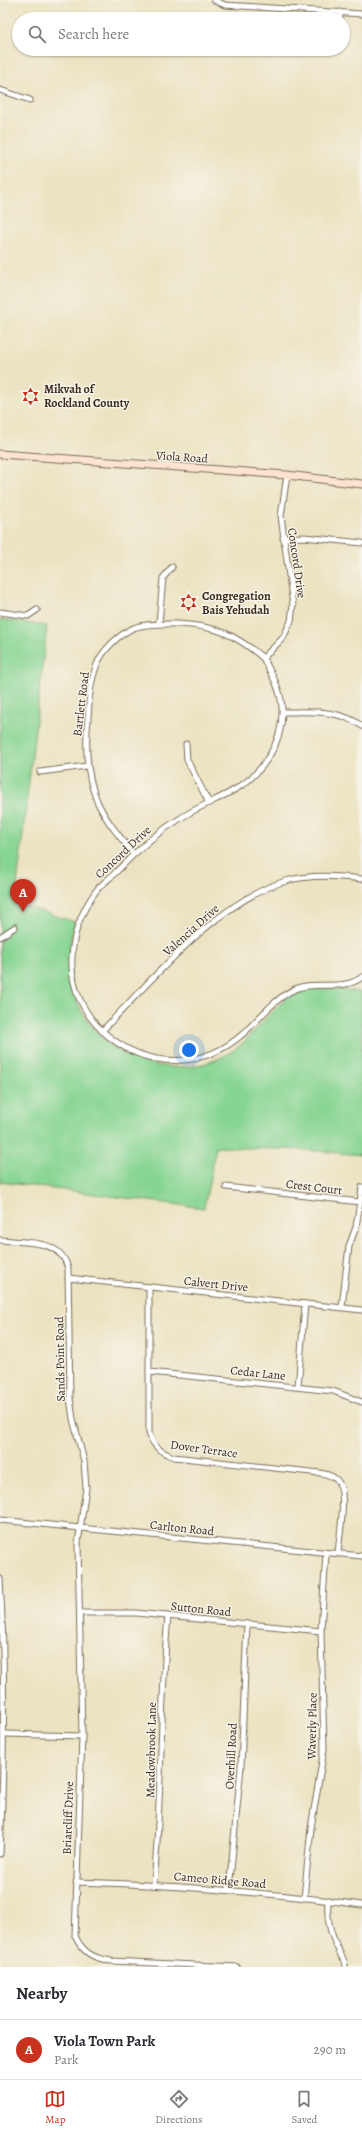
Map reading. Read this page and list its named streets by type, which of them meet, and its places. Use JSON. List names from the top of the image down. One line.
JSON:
{"streets":{"street":["Viola Road","Concord Drive","Bartlett Road","Valencia Drive","Crest Court","Calvert Drive","Sands Point Road","Cedar Lane","Dover Terrace","Carlton Road","Sutton Road","Waverly Place","Meadowbrook Lane","Overhill Road","Briarcliff Drive","Cameo Ridge Road"]},"crossings":[["Viola Road","Concord Drive"],["Concord Drive","Bartlett Road"],["Concord Drive","Valencia Drive"],["Calvert Drive","Sands Point Road"],["Calvert Drive","Dover Terrace"],["Sands Point Road","Carlton Road"],["Sands Point Road","Briarcliff Drive"],["Cedar Lane","Dover Terrace"],["Dover Terrace","Carlton Road"],["Carlton Road","Waverly Place"],["Carlton Road","Briarcliff Drive"],["Sutton Road","Waverly Place"],["Sutton Road","Meadowbrook Lane"],["Sutton Road","Overhill Road"],["Sutton Road","Briarcliff Drive"],["Waverly Place","Cameo Ridge Road"],["Meadowbrook Lane","Cameo Ridge Road"],["Overhill Road","Cameo Ridge Road"],["Briarcliff Drive","Cameo Ridge Road"]],"places":{"synagogue":["Mikvah of Rockland County","Congregation Bais Yehudah"]},"page":{"search":"Search here","pins":"A","heading":"Nearby","list":[{"mark":"A","name":"Viola Town Park","note":"Park","value":"290 m"}],"nav":["Map","Directions","Saved"]}}
